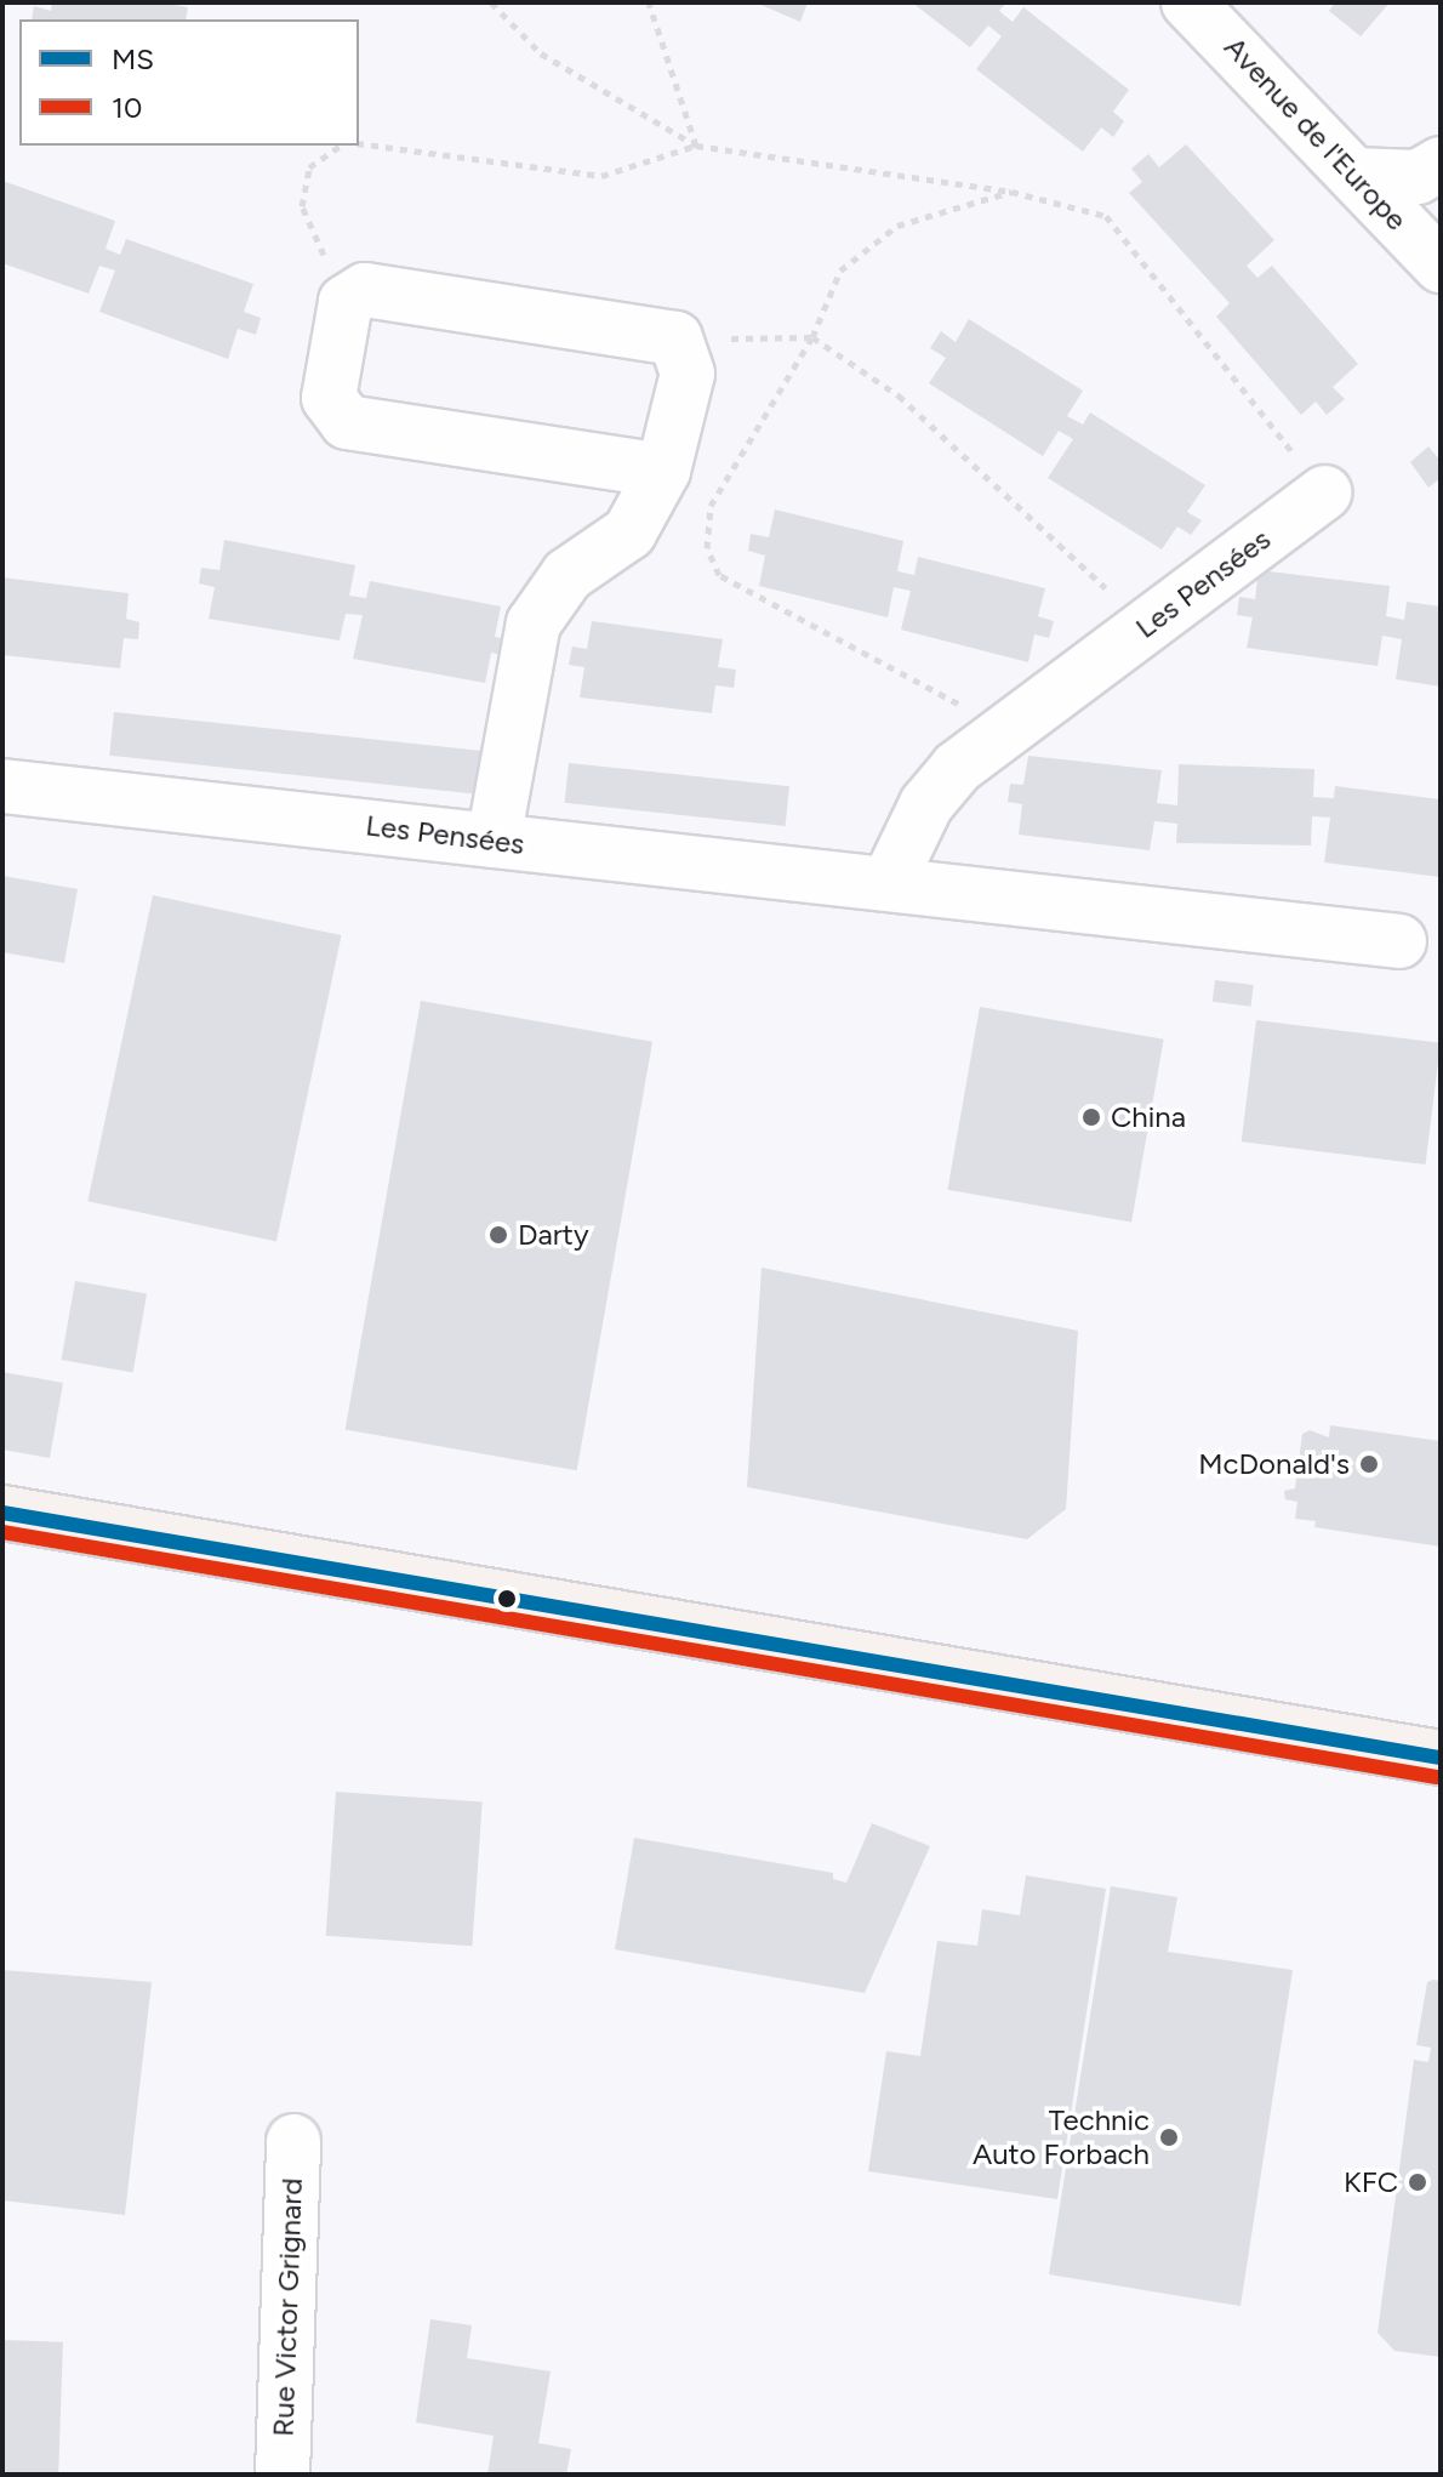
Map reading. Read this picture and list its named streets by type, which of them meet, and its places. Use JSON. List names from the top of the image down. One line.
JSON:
{"streets":{"street":["Avenue de l'Europe","Les Pensées","Rue Victor Grignard"]},"places":["China","Darty","McDonald's","Technic Auto Forbach","KFC"],"lines":["transit line MS","transit line 10"],"legend":["MS","10"]}
